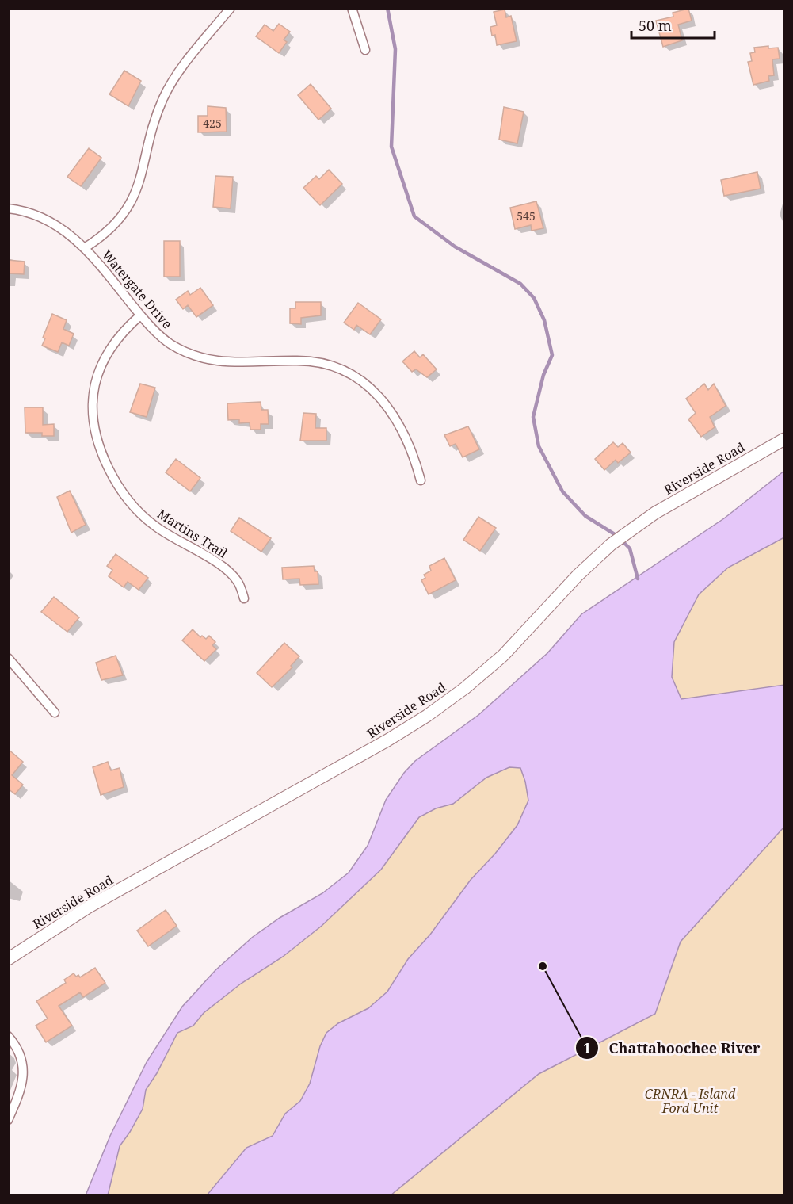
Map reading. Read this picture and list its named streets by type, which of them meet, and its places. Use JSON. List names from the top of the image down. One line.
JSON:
{"streets":{"street":["Watergate Drive","Riverside Road","Martins Trail"]},"crossings":[["Watergate Drive","Martins Trail"]],"parks":["CRNRA - Island Ford Unit"],"places":["Chattahoochee River"],"house_numbers":["425","545"],"scale_bar":"50 m"}
